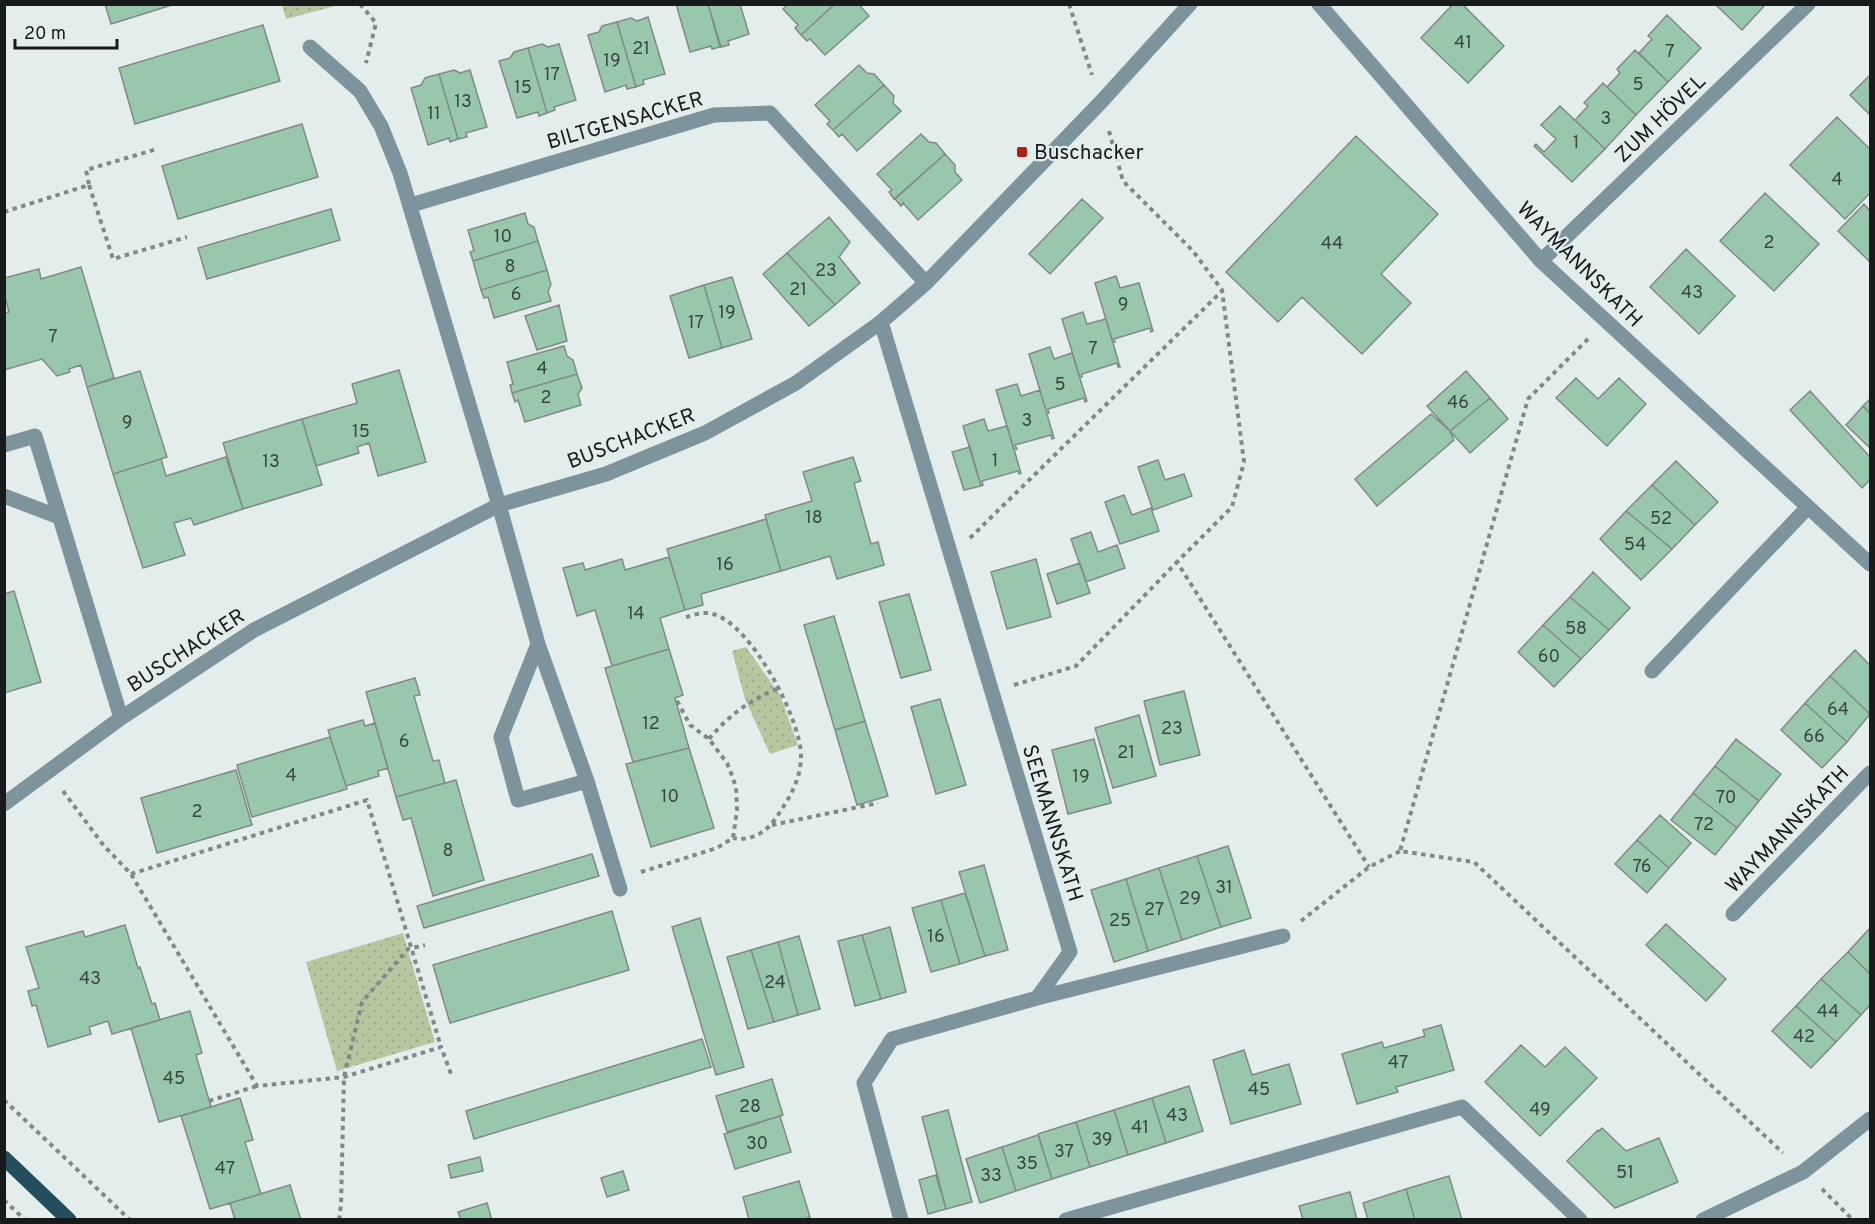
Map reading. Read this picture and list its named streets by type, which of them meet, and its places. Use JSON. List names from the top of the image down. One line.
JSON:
{"streets":{"street":["ZUM HÖVEL","BILTGENSACKER","WAYMANNSKATH","BUSCHACKER","SEEMANNSKATH"]},"crossings":[["ZUM HÖVEL","WAYMANNSKATH"],["BILTGENSACKER","BUSCHACKER"],["BUSCHACKER","SEEMANNSKATH"]],"places":{"transit":["Buschacker"]},"house_numbers":["41","21","7","19","17","5","15","13","11","3","1","4","10","2","44","8","23","21","43","6","9","19","17","7","7","4","5","2","46","3","9","15","1","13","18","52","54","16","14","58","60","64","12","23","66","6","21","4","19","10","70","2","72","8","76","31","29","27","25","16","43","24","44","42","47","45","45","28","49","43","41","39","30","37","35","47","51","33"],"scale_bar":"20 m"}
